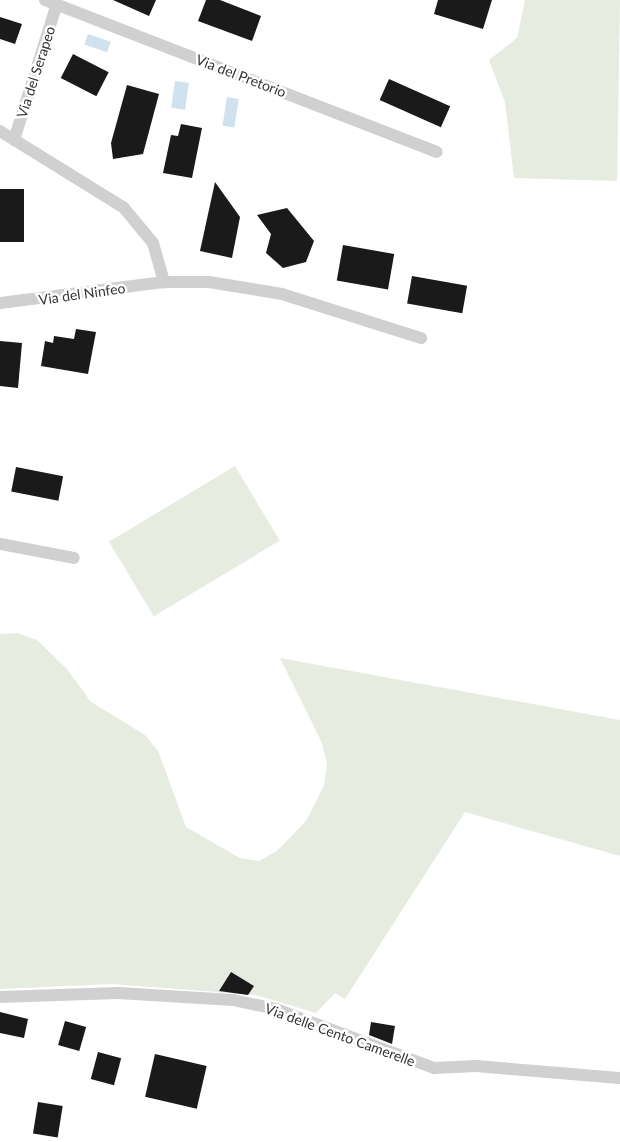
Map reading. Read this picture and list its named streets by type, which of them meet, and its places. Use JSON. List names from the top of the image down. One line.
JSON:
{"streets":{"street":["Via del Serapeo","Via del Pretorio","Via del Ninfeo","Via delle Cento Camerelle"]},"crossings":[["Via del Serapeo","Via del Pretorio"]]}
